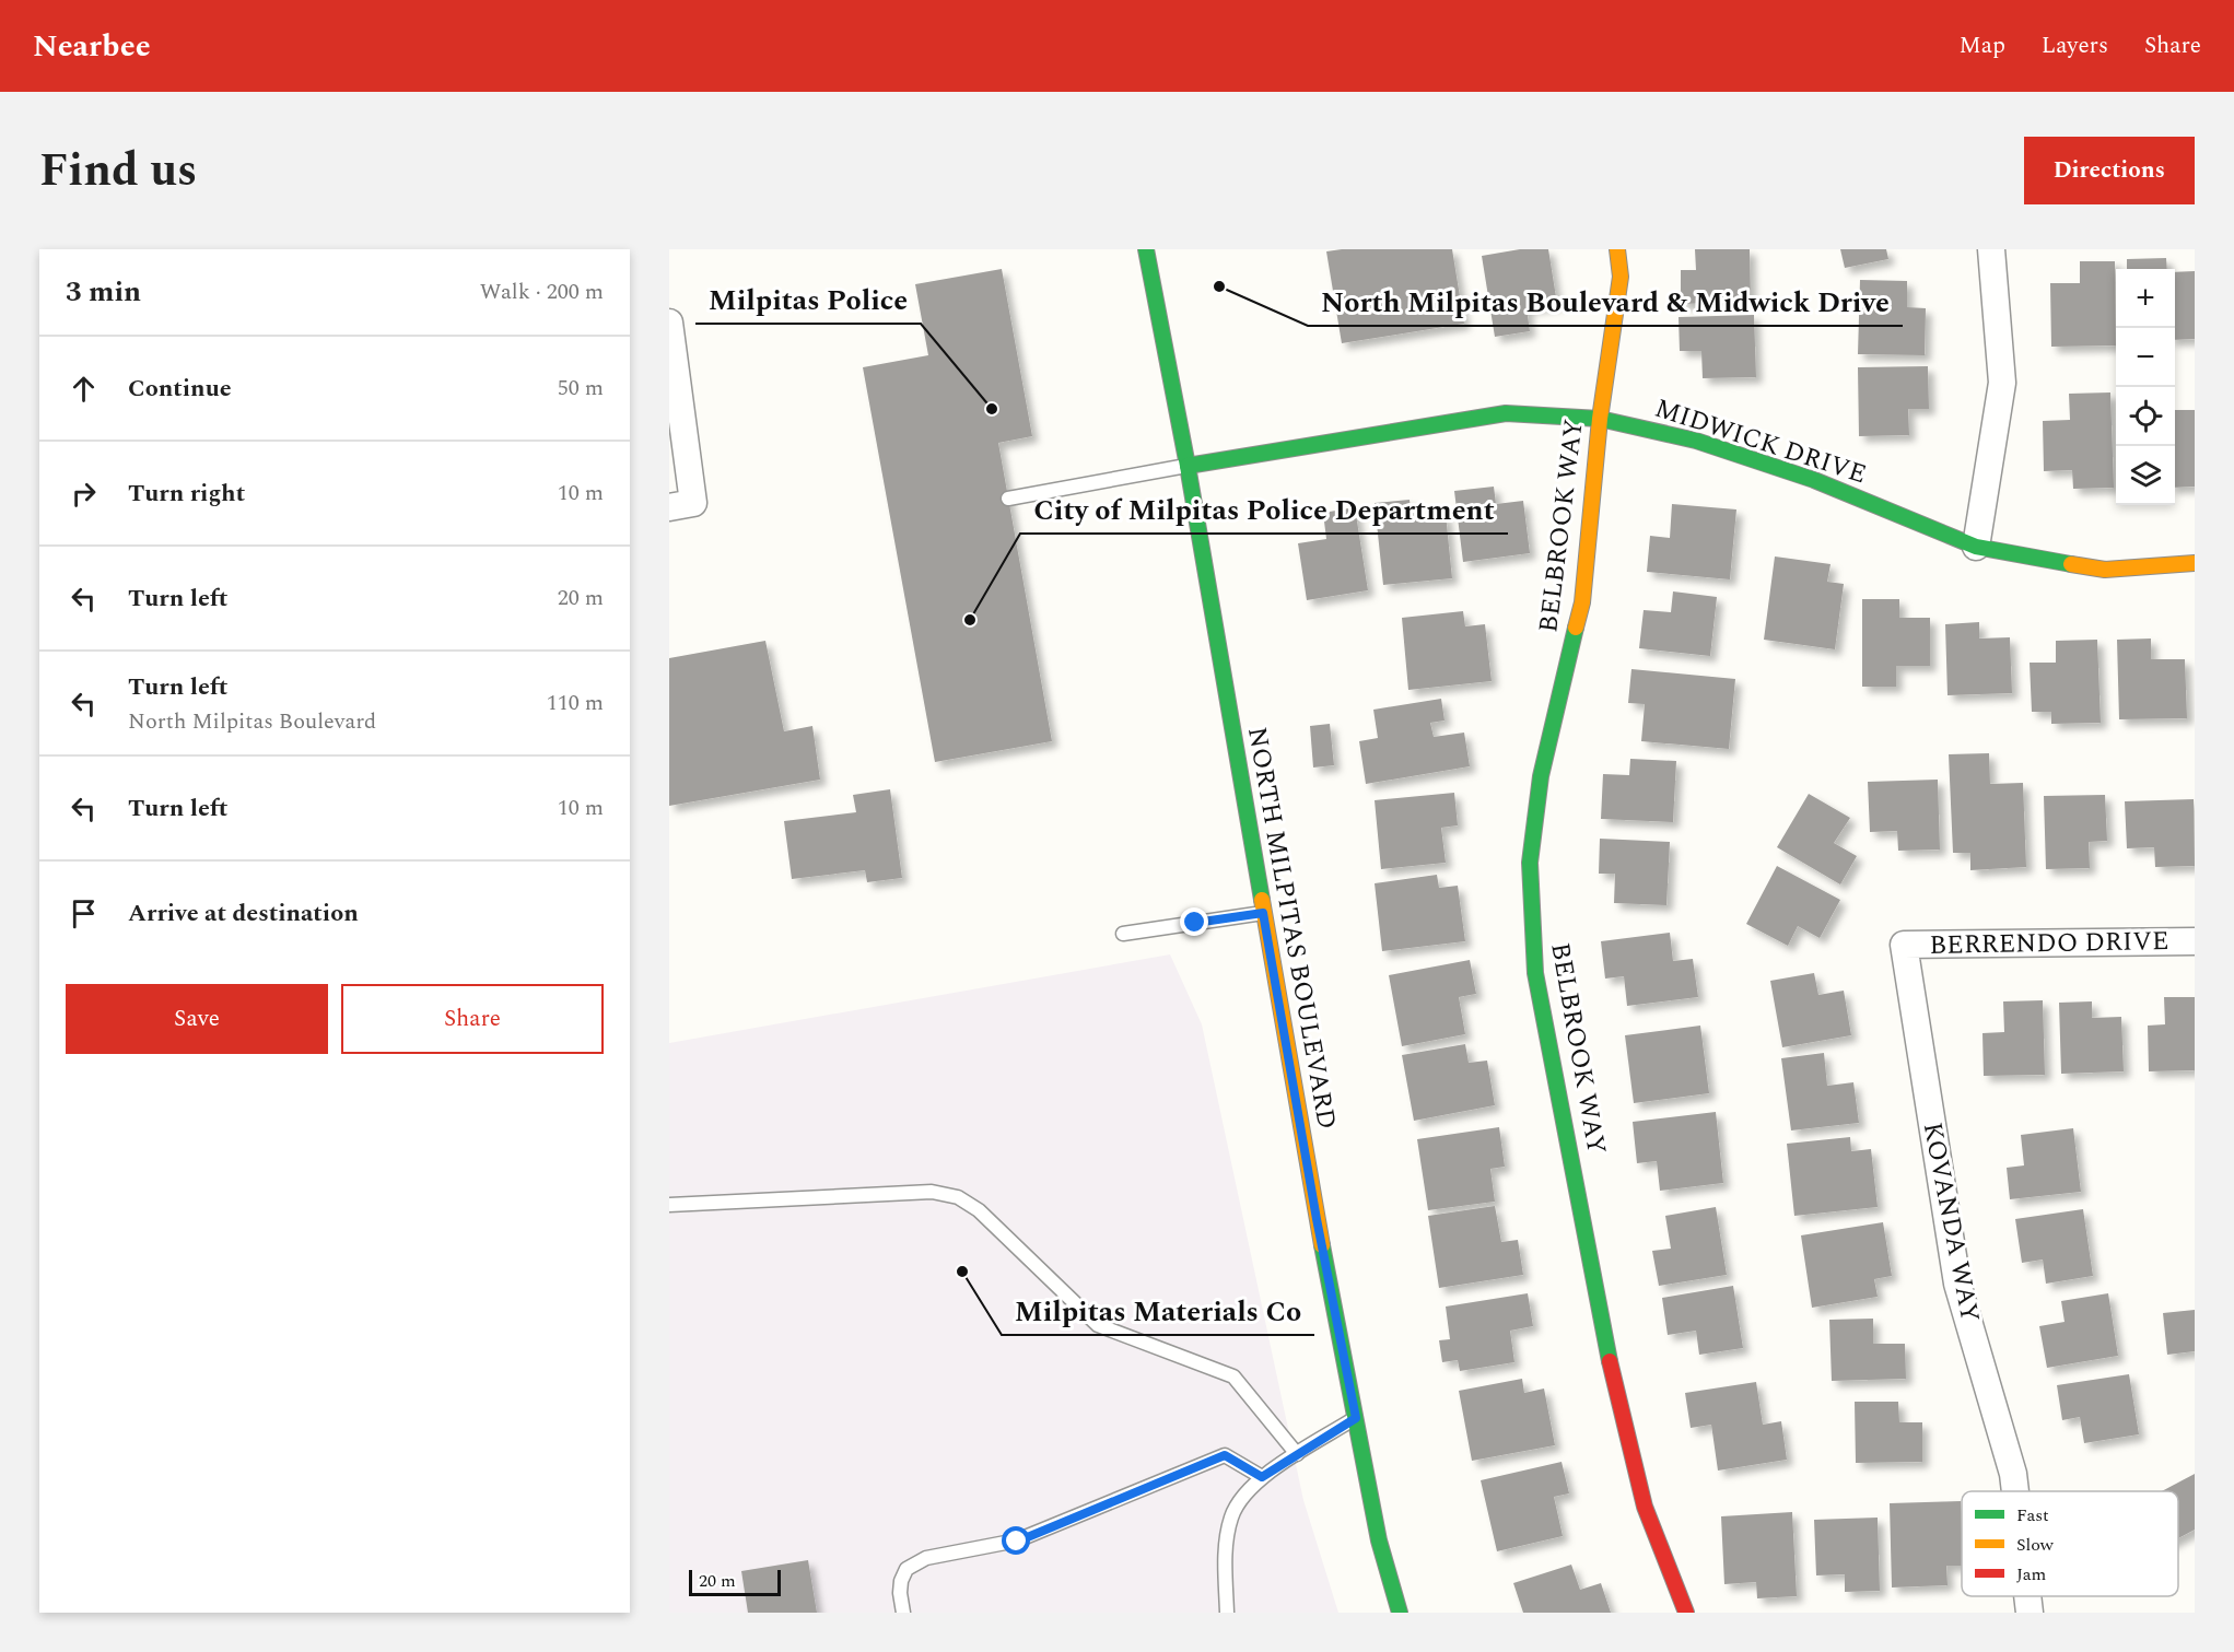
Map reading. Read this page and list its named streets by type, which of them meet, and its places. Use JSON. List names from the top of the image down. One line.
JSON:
{"streets":{"street":["MIDWICK DRIVE","BELBROOK WAY","NORTH MILPITAS BOULEVARD","BERRENDO DRIVE","KOVANDA WAY"]},"crossings":[["MIDWICK DRIVE","BELBROOK WAY"],["MIDWICK DRIVE","NORTH MILPITAS BOULEVARD"],["BERRENDO DRIVE","KOVANDA WAY"]],"places":["North Milpitas Boulevard & Midwick Drive","Milpitas Police","City of Milpitas Police Department","Milpitas Materials Co"],"legend":["Fast","Slow","Jam"],"scale_bar":"20 m","page":{"header":"Nearbee","nav":["Map","Layers","Share"],"title":"Find us","buttons":["Directions",["Save","Share"]],"heading":["3 min","Walk · 200 m"],"map_buttons":["+","−"],"list":[["Continue","50 m"],["Turn right","10 m"],["Turn left","20 m"],["Turn left","North Milpitas Boulevard","110 m"],["Turn left","10 m"],"Arrive at destination"],"scale":"20 m"}}
